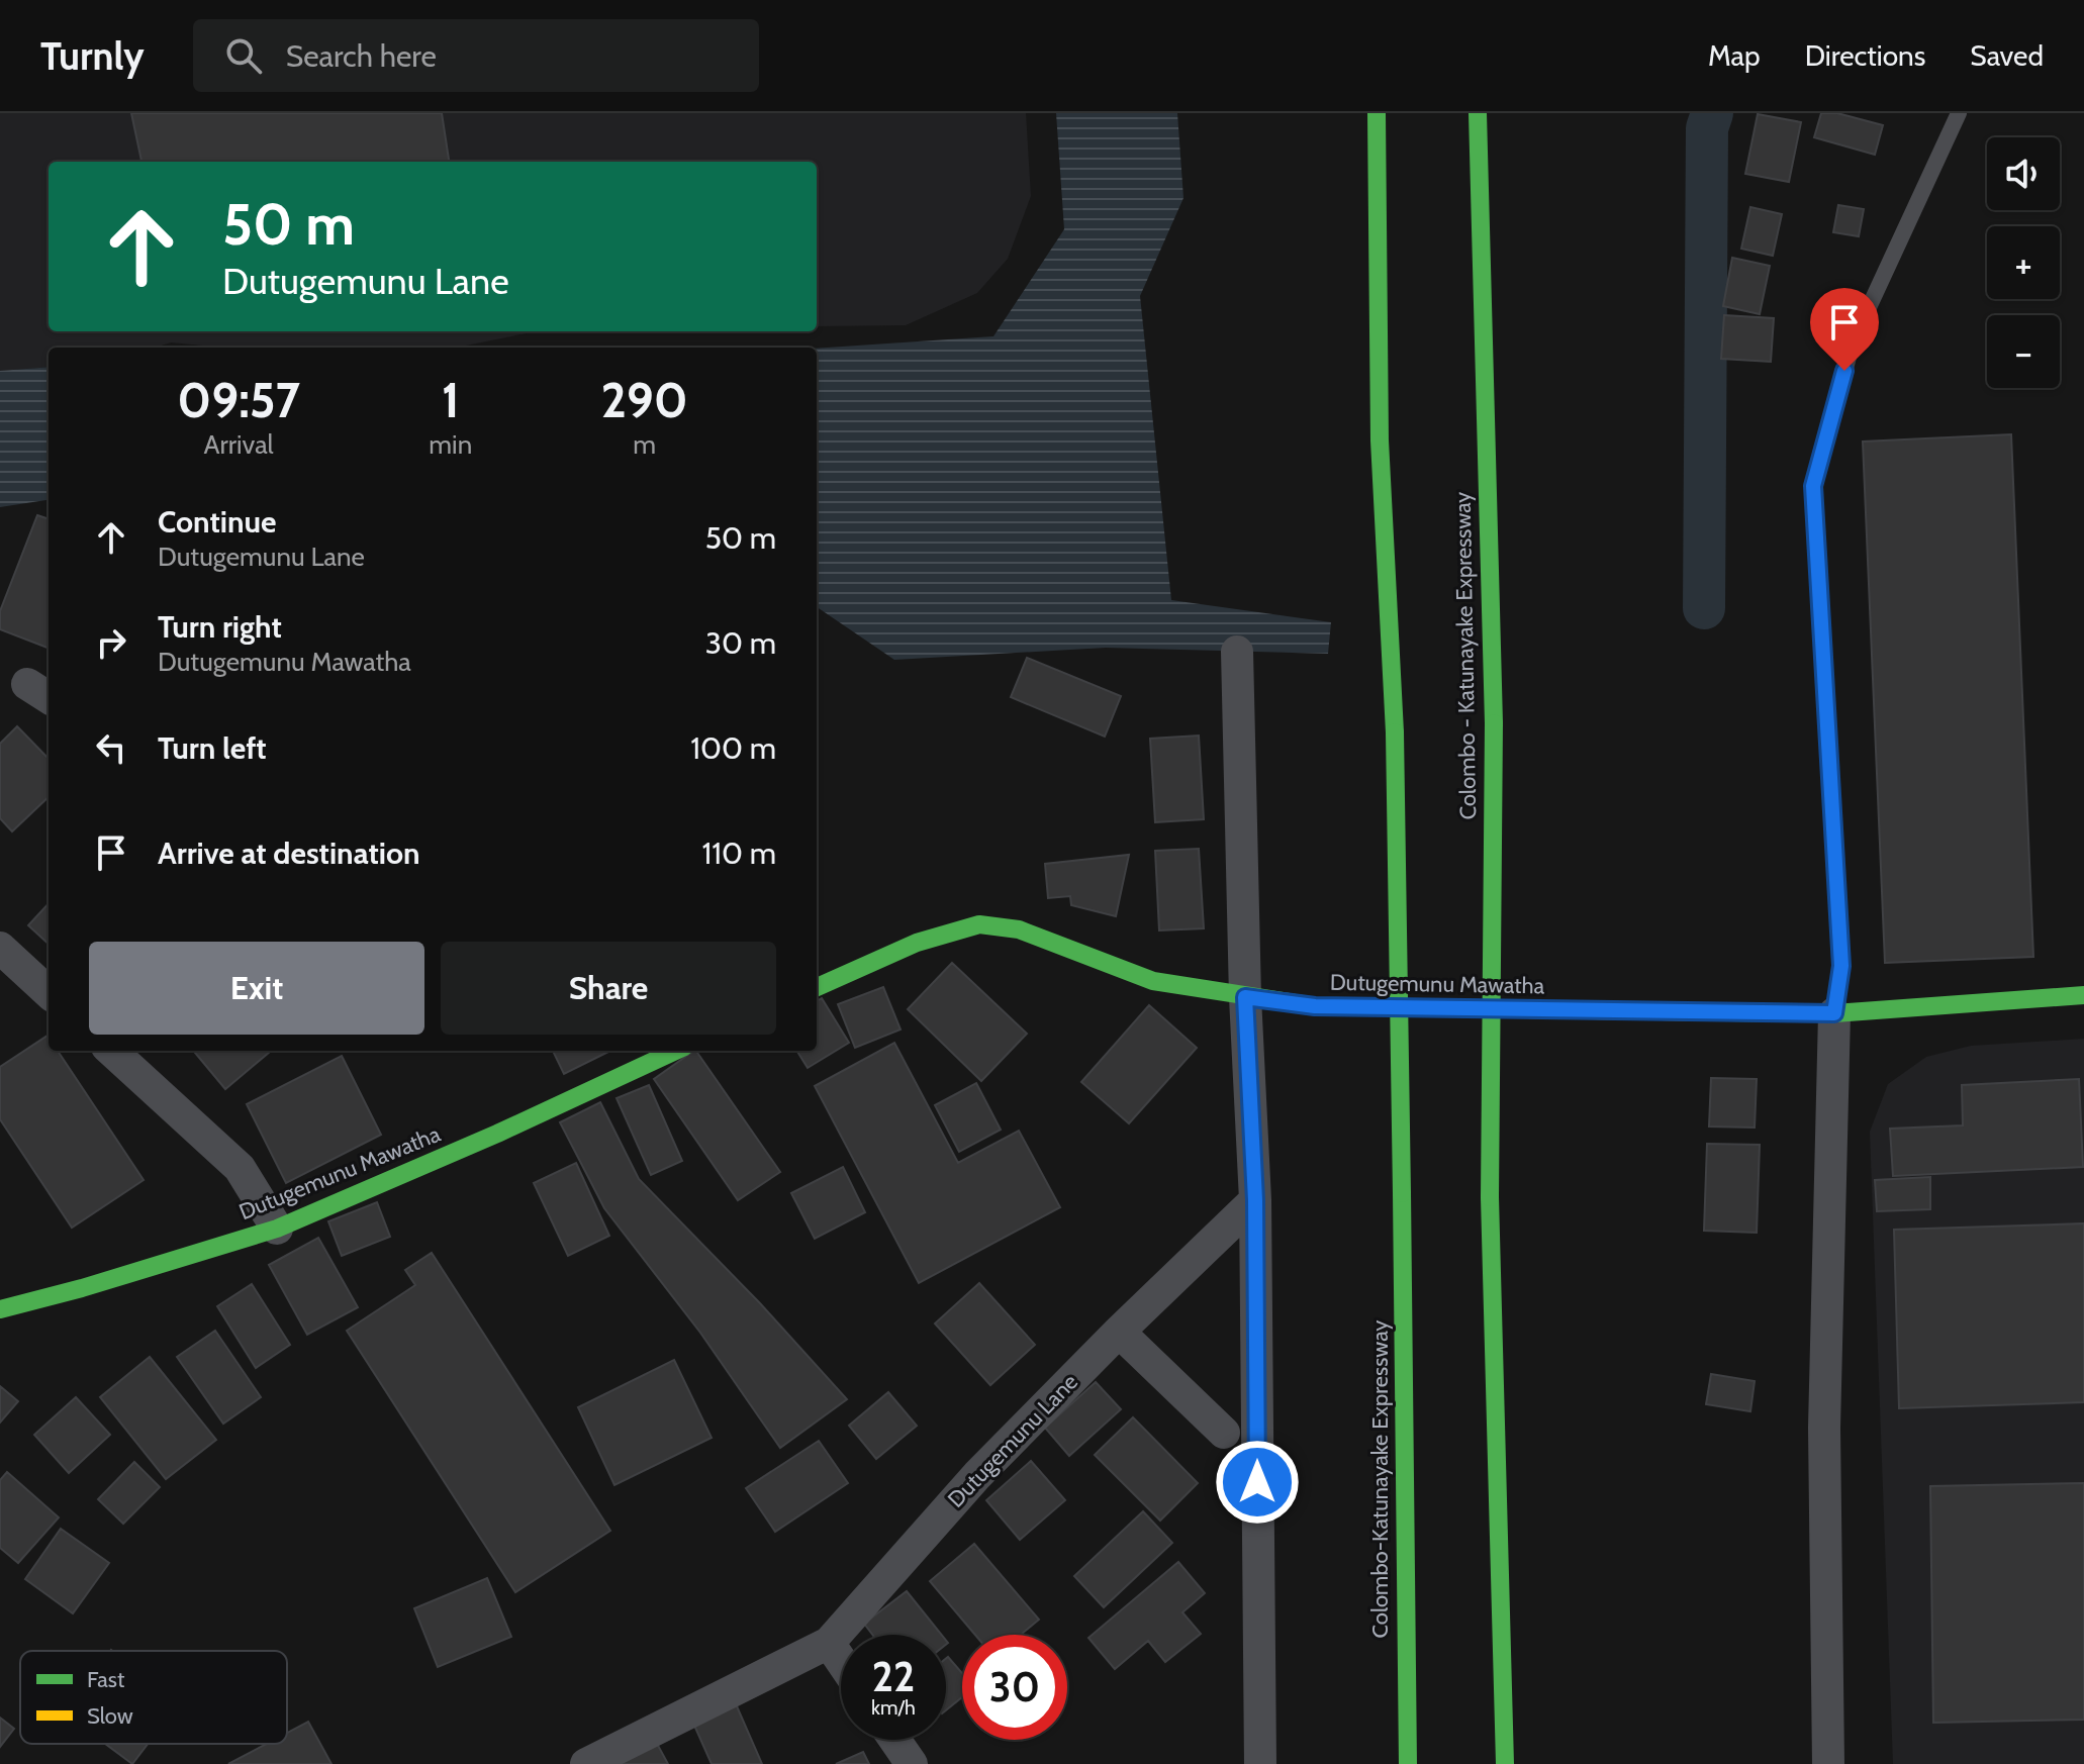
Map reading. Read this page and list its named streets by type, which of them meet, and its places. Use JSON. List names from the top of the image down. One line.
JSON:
{"streets":{"main road":["Colombo - Katunayake Expressway","Dutugemunu Mawatha","Colombo-Katunayake Expressway"],"street":["Dutugemunu Lane"]},"legend":["Fast","Slow"],"page":{"header":"Turnly","search":"Search here","nav":["Map","Directions","Saved"],"map_buttons":["+","−"],"turn":["50 m","Dutugemunu Lane"],"eta":["09:57","Arrival","1","min","290","m"],"list":[{"name":"Continue","note":"Dutugemunu Lane","value":"50 m"},{"name":"Turn right","note":"Dutugemunu Mawatha","value":"30 m"},{"name":"Turn left","value":"100 m"},{"name":"Arrive at destination","value":"110 m"}],"buttons":["Exit","Share"],"speed":"22 km/h","limit":"30"}}
